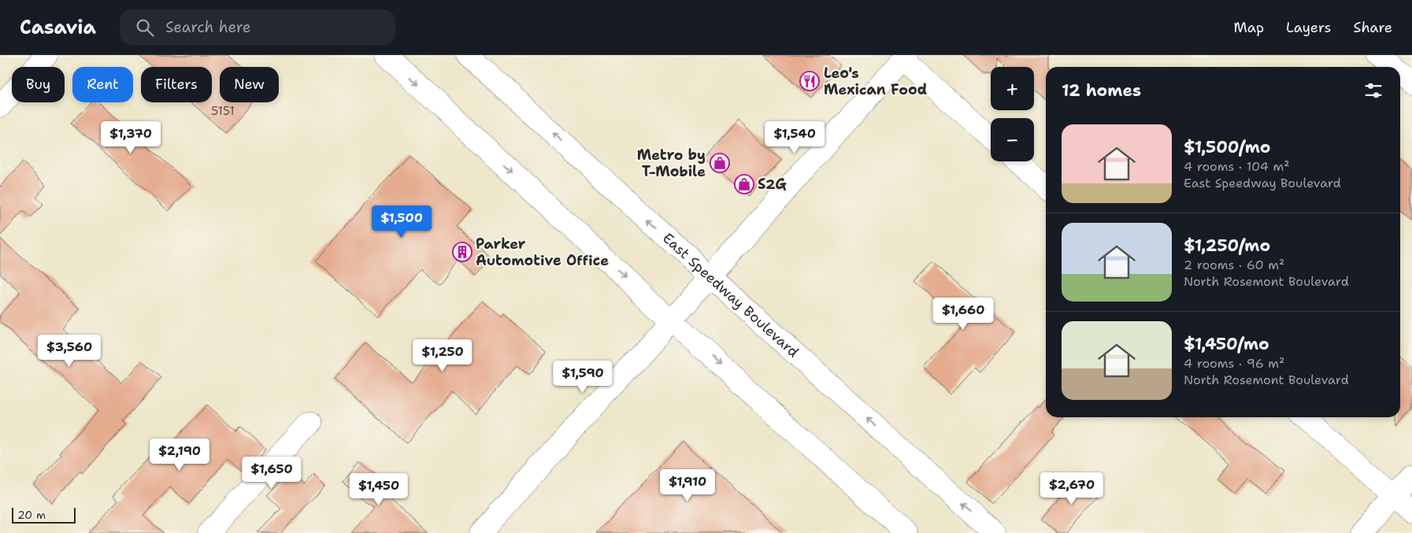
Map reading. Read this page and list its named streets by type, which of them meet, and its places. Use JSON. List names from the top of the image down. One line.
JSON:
{"streets":{"main road":["East Speedway Boulevard"]},"places":{"restaurant":["Leo's Mexican Food"],"shop":["Metro by T-Mobile","S2G"],"building":["Parker Automotive Office"]},"house_numbers":["5151"],"scale_bar":"20 m","page":{"header":"Casavia","search":"Search here","nav":["Map","Layers","Share"],"map_buttons":["+","−"],"chip":["Buy","Rent","Filters","New"],"heading":"12 homes","list":[{"name":"$1,500/mo","note":"4 rooms · 104 m² · East Speedway Boulevard"},{"name":"$1,250/mo","note":"2 rooms · 60 m² · North Rosemont Boulevard"},{"name":"$1,450/mo","note":"4 rooms · 96 m² · North Rosemont Boulevard"}],"price":["$1,370","$1,540","$1,500","$1,660","$3,560","$1,250","$1,590","$2,190","$1,650","$1,910","$2,670","$1,450"],"scale":"20 m"}}
